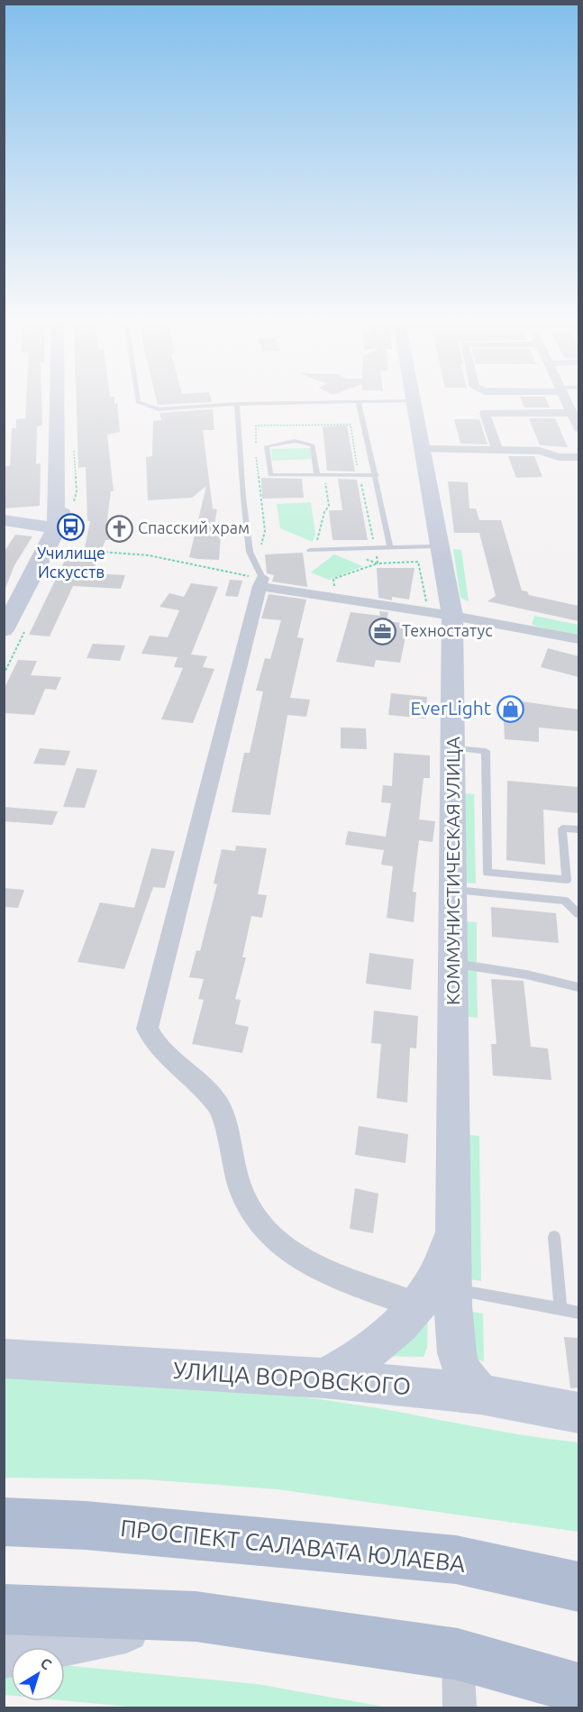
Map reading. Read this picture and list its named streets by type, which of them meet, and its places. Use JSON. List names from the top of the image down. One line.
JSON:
{"streets":{"main road":["ПРОСПЕКТ САЛАВАТА ЮЛАЕВА"],"street":["КОММУНИСТИЧЕСКАЯ УЛИЦА","УЛИЦА ВОРОВСКОГО"]},"crossings":[["КОММУНИСТИЧЕСКАЯ УЛИЦА","УЛИЦА ВОРОВСКОГО"]],"places":{"bus stop":["Училище Искусств"],"church":["Спасский храм"],"office":["Техностатус"],"shop":["EverLight"]},"north":"top right"}
